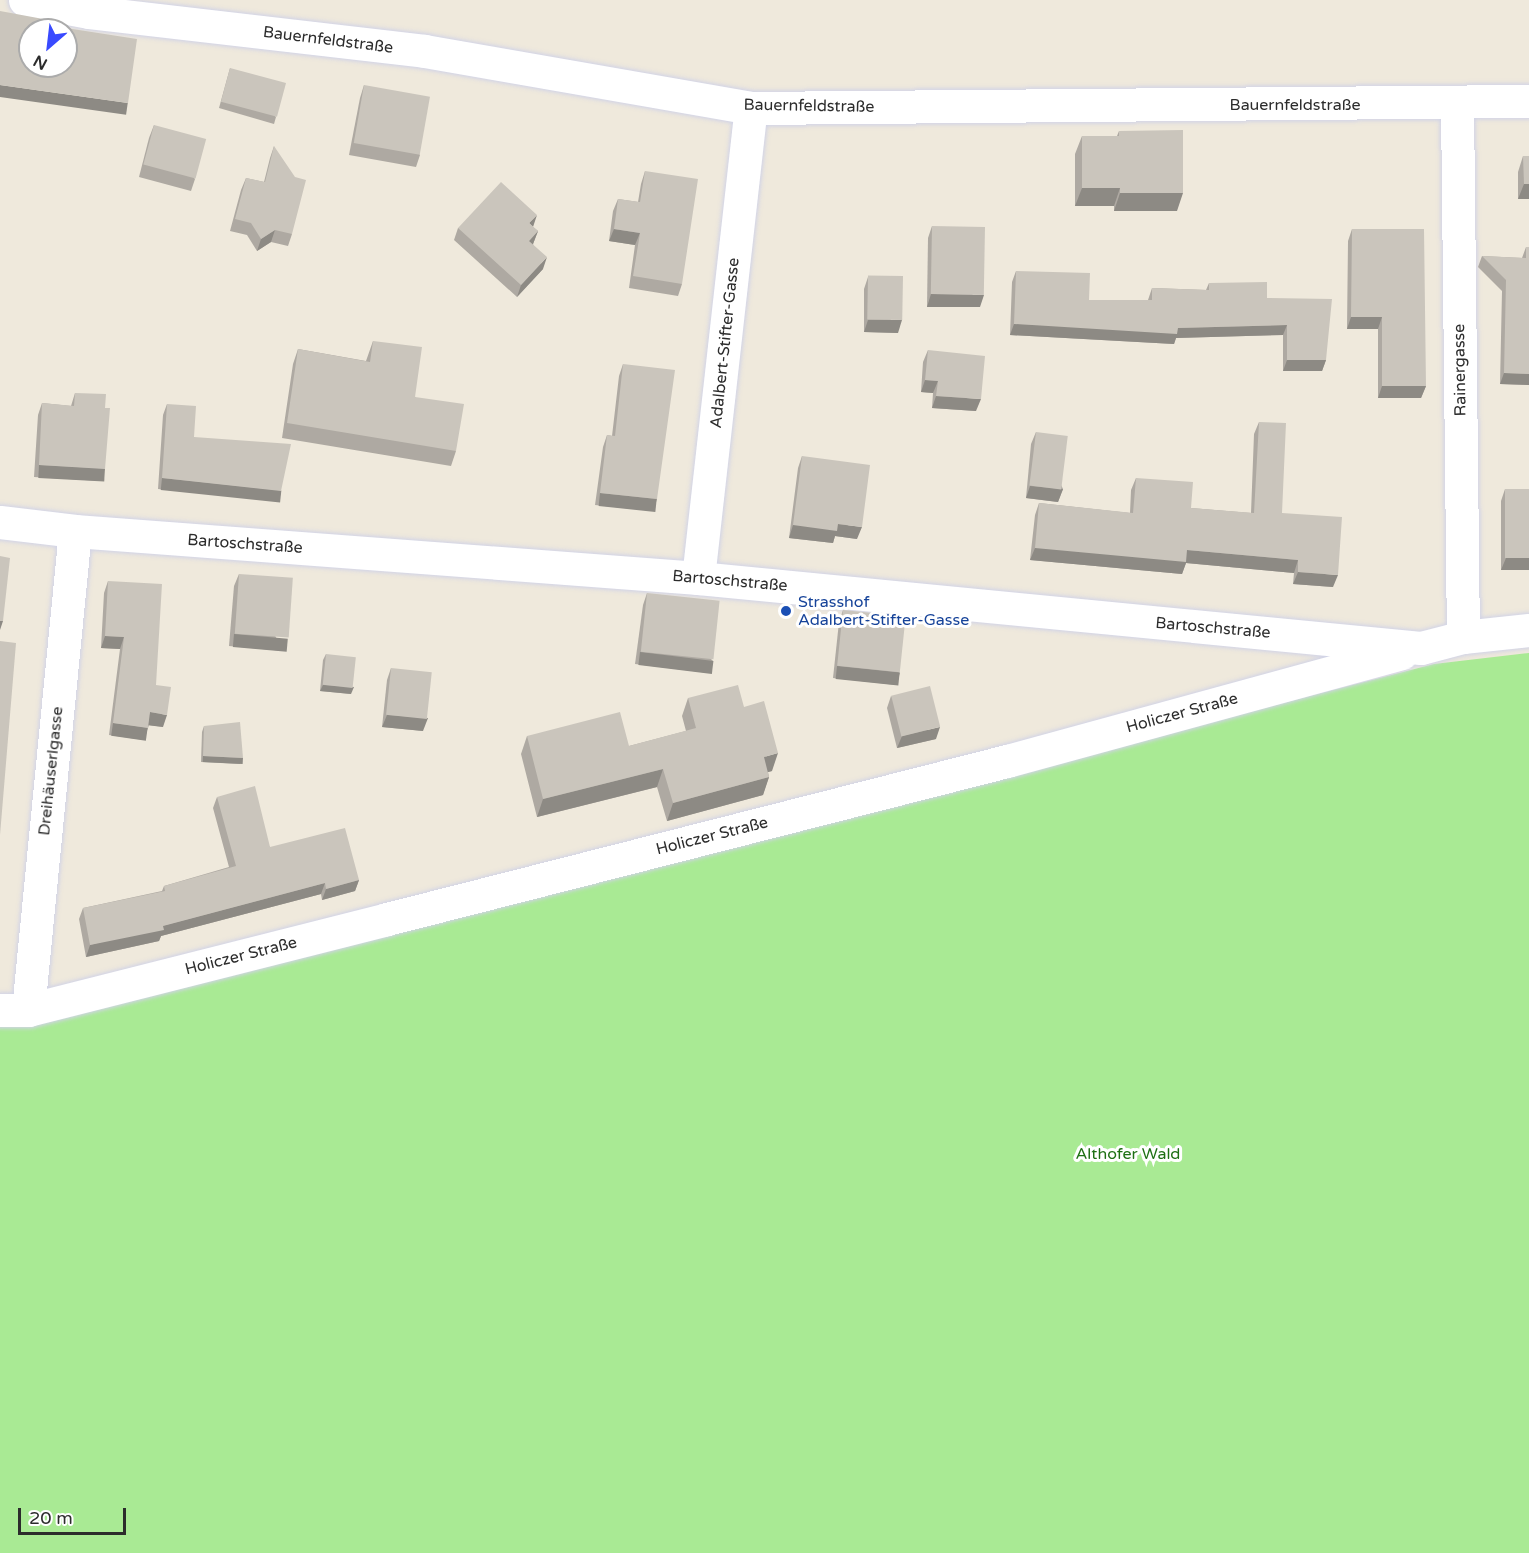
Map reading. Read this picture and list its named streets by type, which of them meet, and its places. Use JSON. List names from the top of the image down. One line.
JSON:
{"streets":{"street":["Bauernfeldstraße","Adalbert-Stifter-Gasse","Rainergasse","Bartoschstraße","Holiczer Straße","Dreihäuserlgasse"]},"crossings":[["Bauernfeldstraße","Adalbert-Stifter-Gasse"],["Bauernfeldstraße","Rainergasse"],["Adalbert-Stifter-Gasse","Bartoschstraße"],["Rainergasse","Bartoschstraße"],["Bartoschstraße","Holiczer Straße"],["Bartoschstraße","Dreihäuserlgasse"],["Holiczer Straße","Dreihäuserlgasse"]],"parks":["Althofer Wald"],"places":["Strasshof Adalbert-Stifter-Gasse"],"scale_bar":"20 m","north":"bottom left"}
